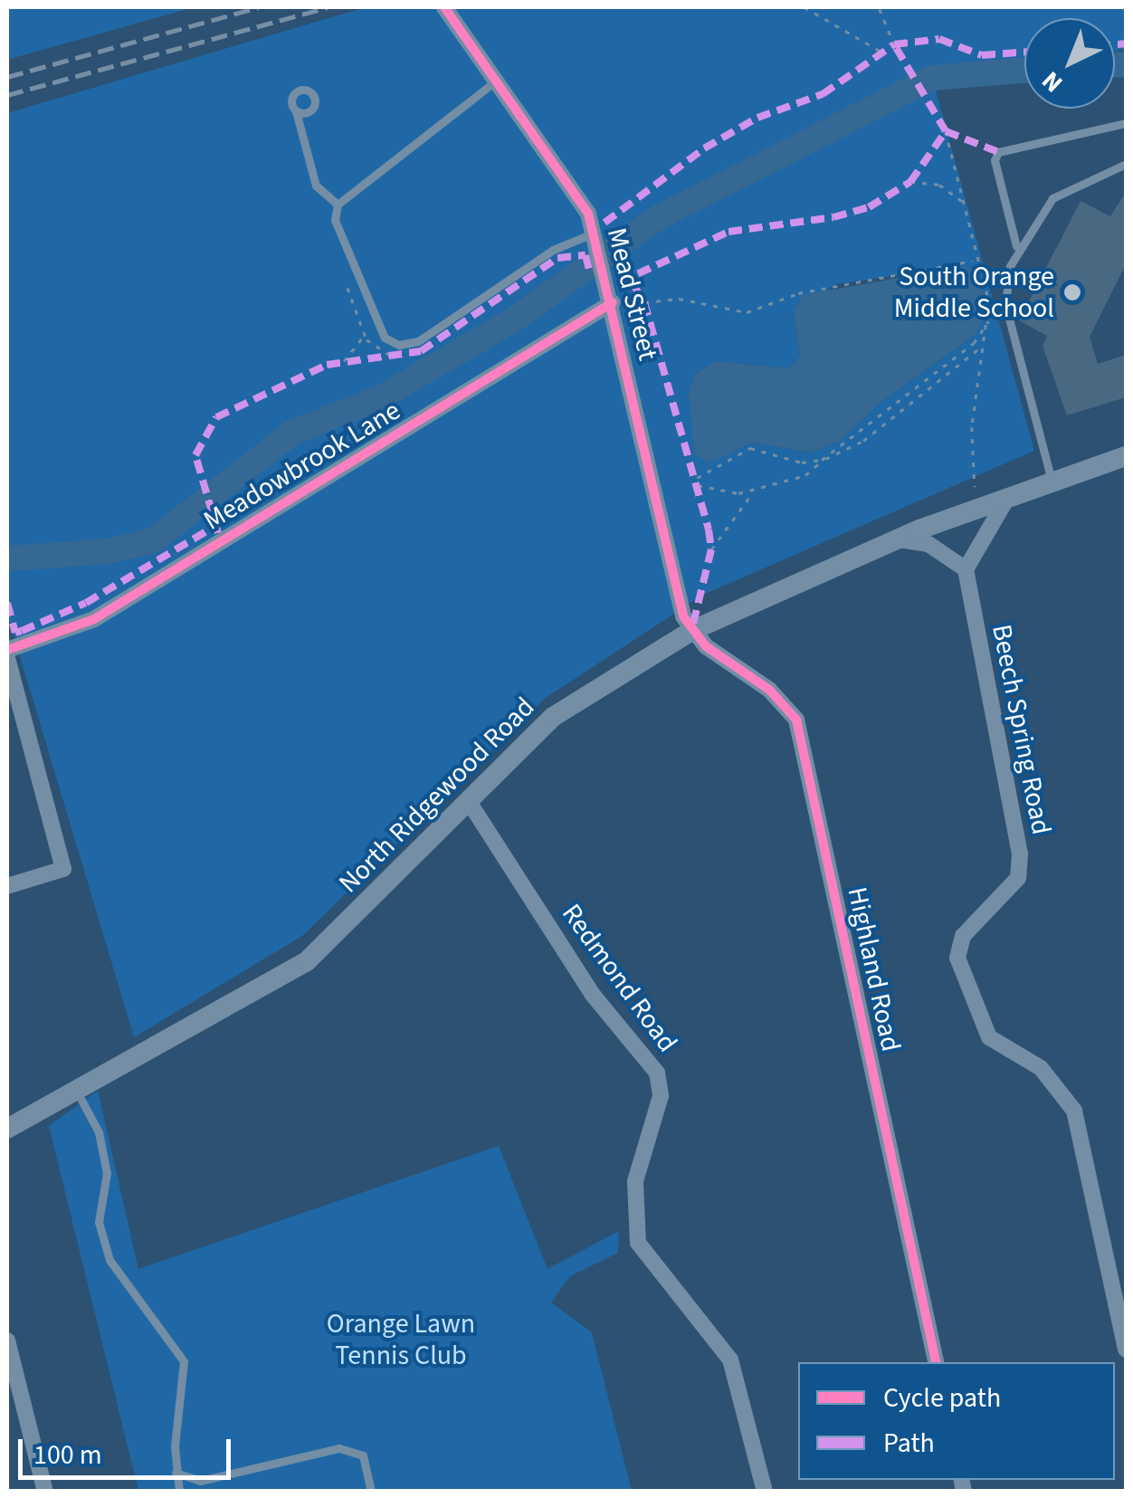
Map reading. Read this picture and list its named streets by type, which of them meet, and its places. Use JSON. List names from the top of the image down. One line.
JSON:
{"streets":{"street":["Mead Street","Meadowbrook Lane","Beech Spring Road","North Ridgewood Road","Highland Road","Redmond Road"]},"crossings":[["Mead Street","Meadowbrook Lane"],["Mead Street","North Ridgewood Road"],["Mead Street","Highland Road"],["North Ridgewood Road","Highland Road"],["North Ridgewood Road","Redmond Road"]],"parks":["Orange Lawn Tennis Club"],"places":["South Orange Middle School"],"legend":["Cycle path","Path"],"scale_bar":"100 m","north":"bottom left"}
